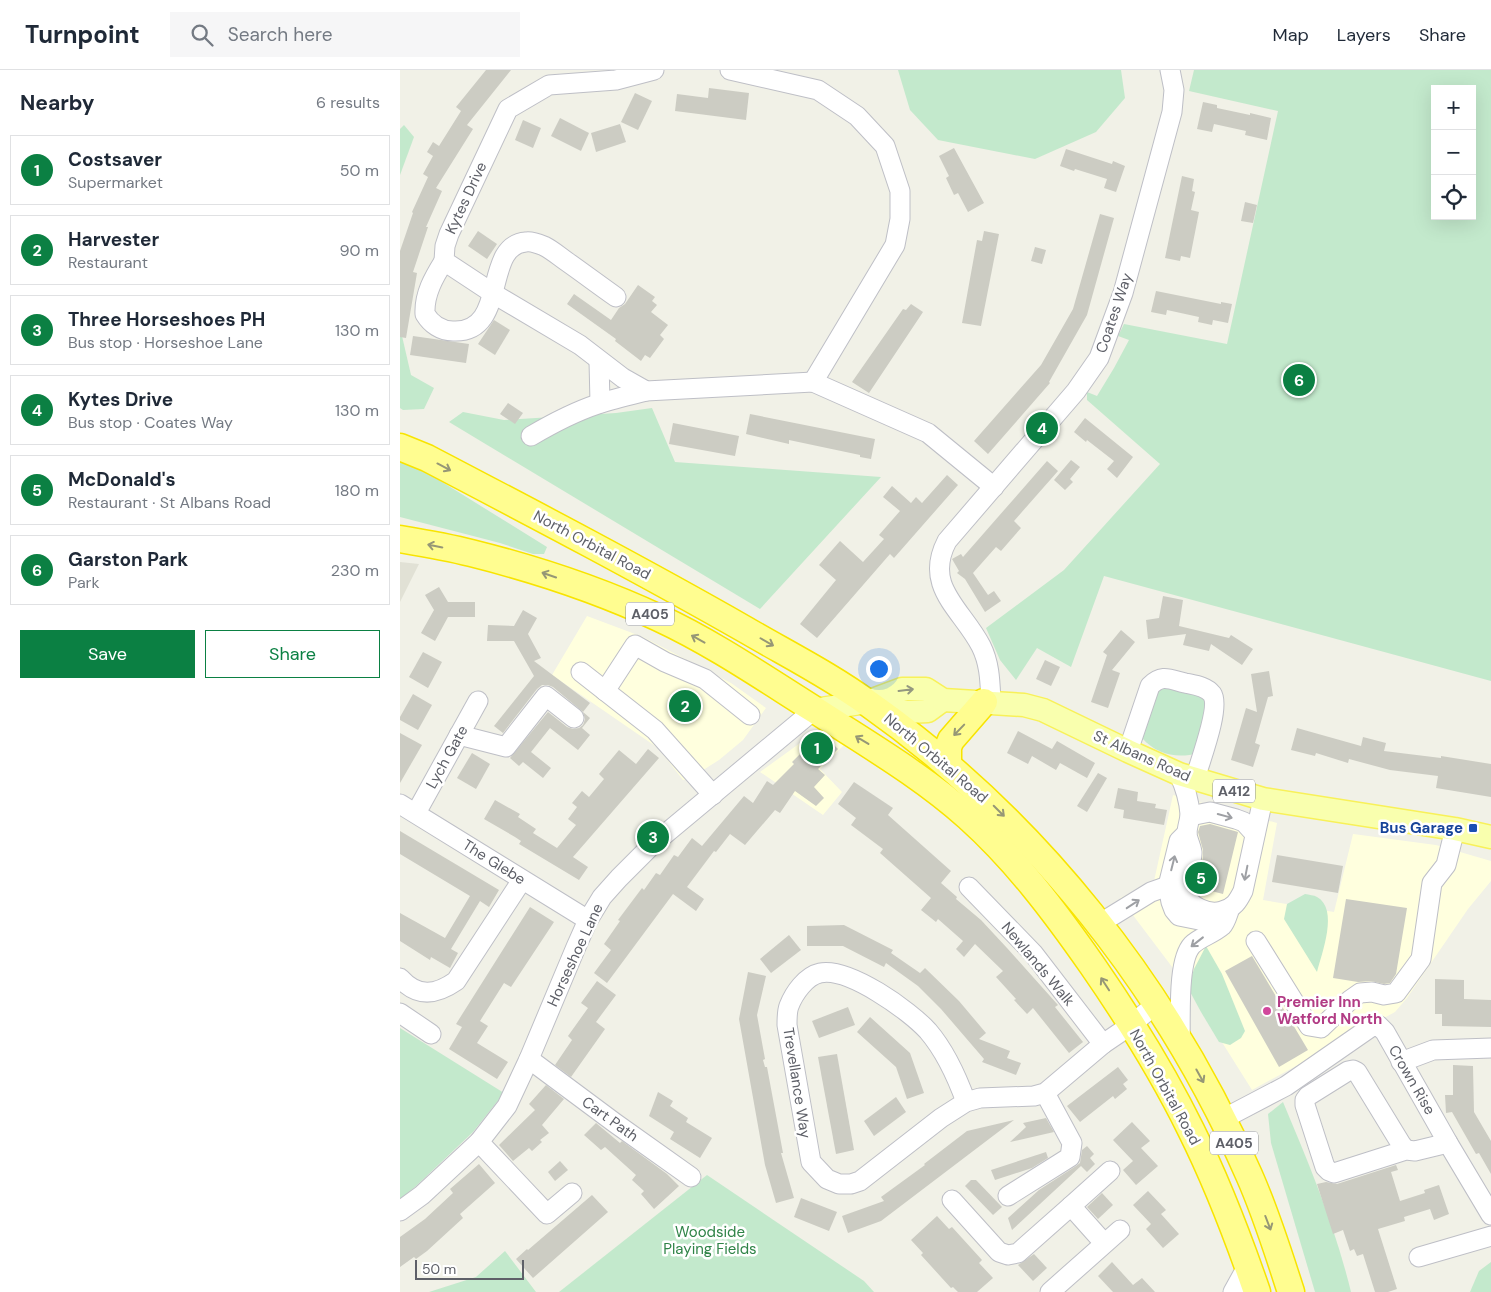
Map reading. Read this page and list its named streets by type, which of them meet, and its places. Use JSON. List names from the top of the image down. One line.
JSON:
{"streets":{"highway":["North Orbital Road","A405"],"main road":["St Albans Road","A412"],"street":["Kytes Drive","Coates Way","Lych Gate","The Glebe","Horseshoe Lane","Newlands Walk","Crown Rise","Trevellance Way","Cart Path"]},"crossings":[["Coates Way","St Albans Road"],["North Orbital Road","St Albans Road"],["North Orbital Road","Horseshoe Lane"],["North Orbital Road","Crown Rise"],["St Albans Road","Horseshoe Lane"],["Lych Gate","The Glebe"],["The Glebe","Horseshoe Lane"],["Horseshoe Lane","Cart Path"]],"parks":["Woodside Playing Fields"],"places":{"transit":["Bus Garage"],"other":["Premier Inn Watford North"]},"scale_bar":"50 m","page":{"header":"Turnpoint","search":"Search here","nav":["Map","Layers","Share"],"heading":["Nearby","6 results"],"map_buttons":["+","−"],"list":[{"mark":"1","name":"Costsaver","note":"Supermarket","value":"50 m"},{"mark":"2","name":"Harvester","note":"Restaurant","value":"90 m"},{"mark":"3","name":"Three Horseshoes PH","note":"Bus stop · Horseshoe Lane","value":"130 m"},{"mark":"4","name":"Kytes Drive","note":"Bus stop · Coates Way","value":"130 m"},{"mark":"5","name":"McDonald's","note":"Restaurant · St Albans Road","value":"180 m"},{"mark":"6","name":"Garston Park","note":"Park","value":"230 m"}],"pins":["6","4","2","1","3","5"],"buttons":["Save","Share"],"scale":"50 m"}}
